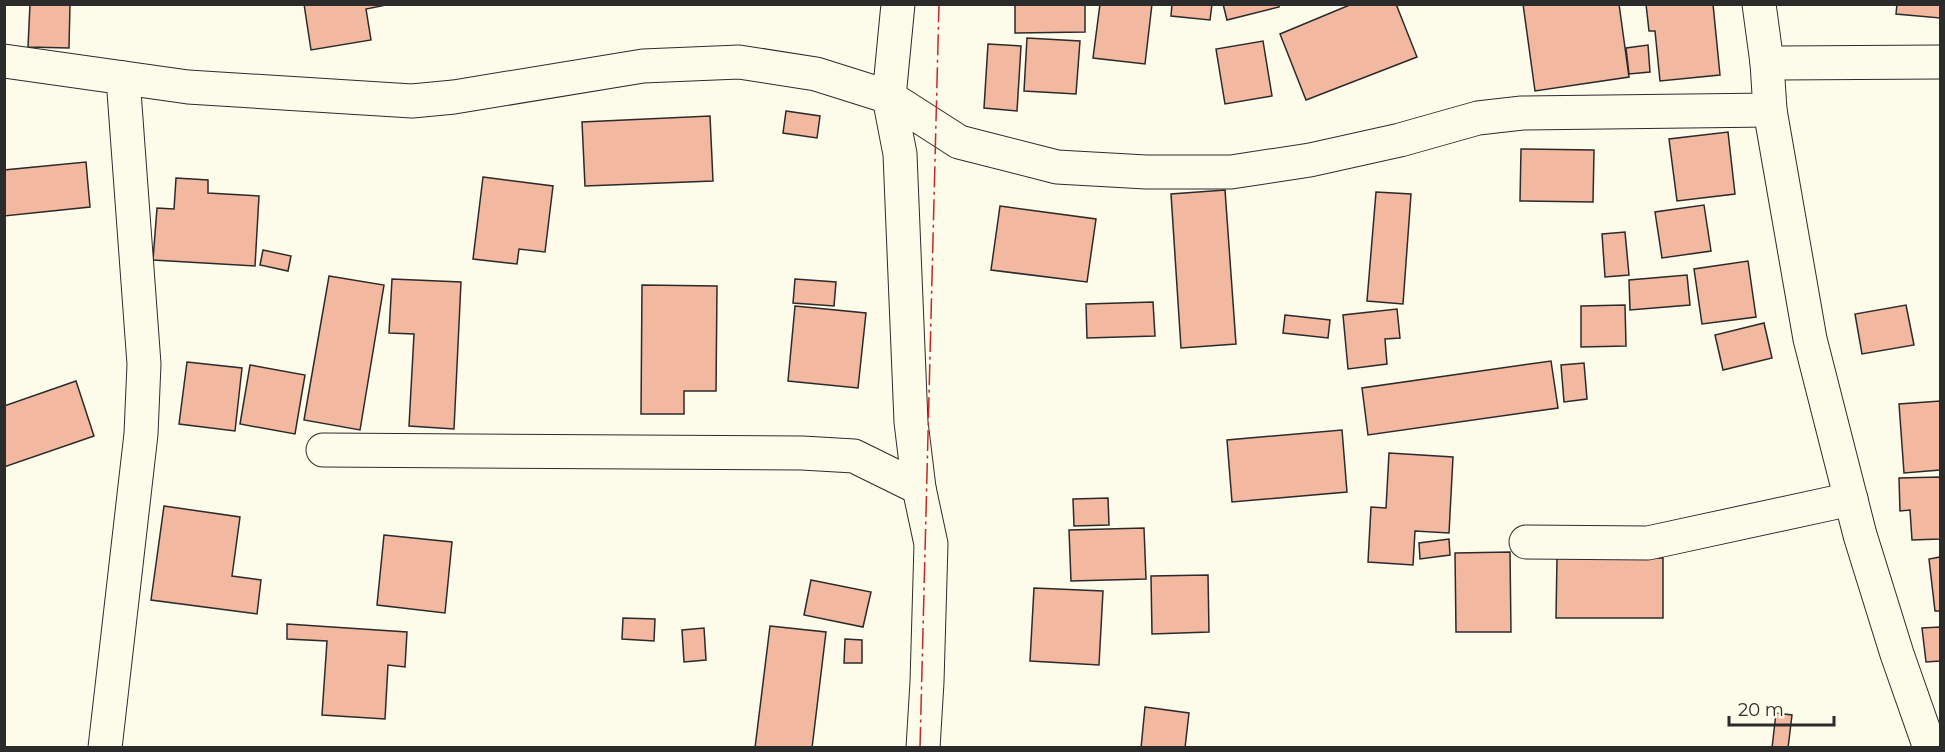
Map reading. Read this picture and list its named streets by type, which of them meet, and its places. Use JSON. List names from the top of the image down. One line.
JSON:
{"scale_bar":"20 m"}
